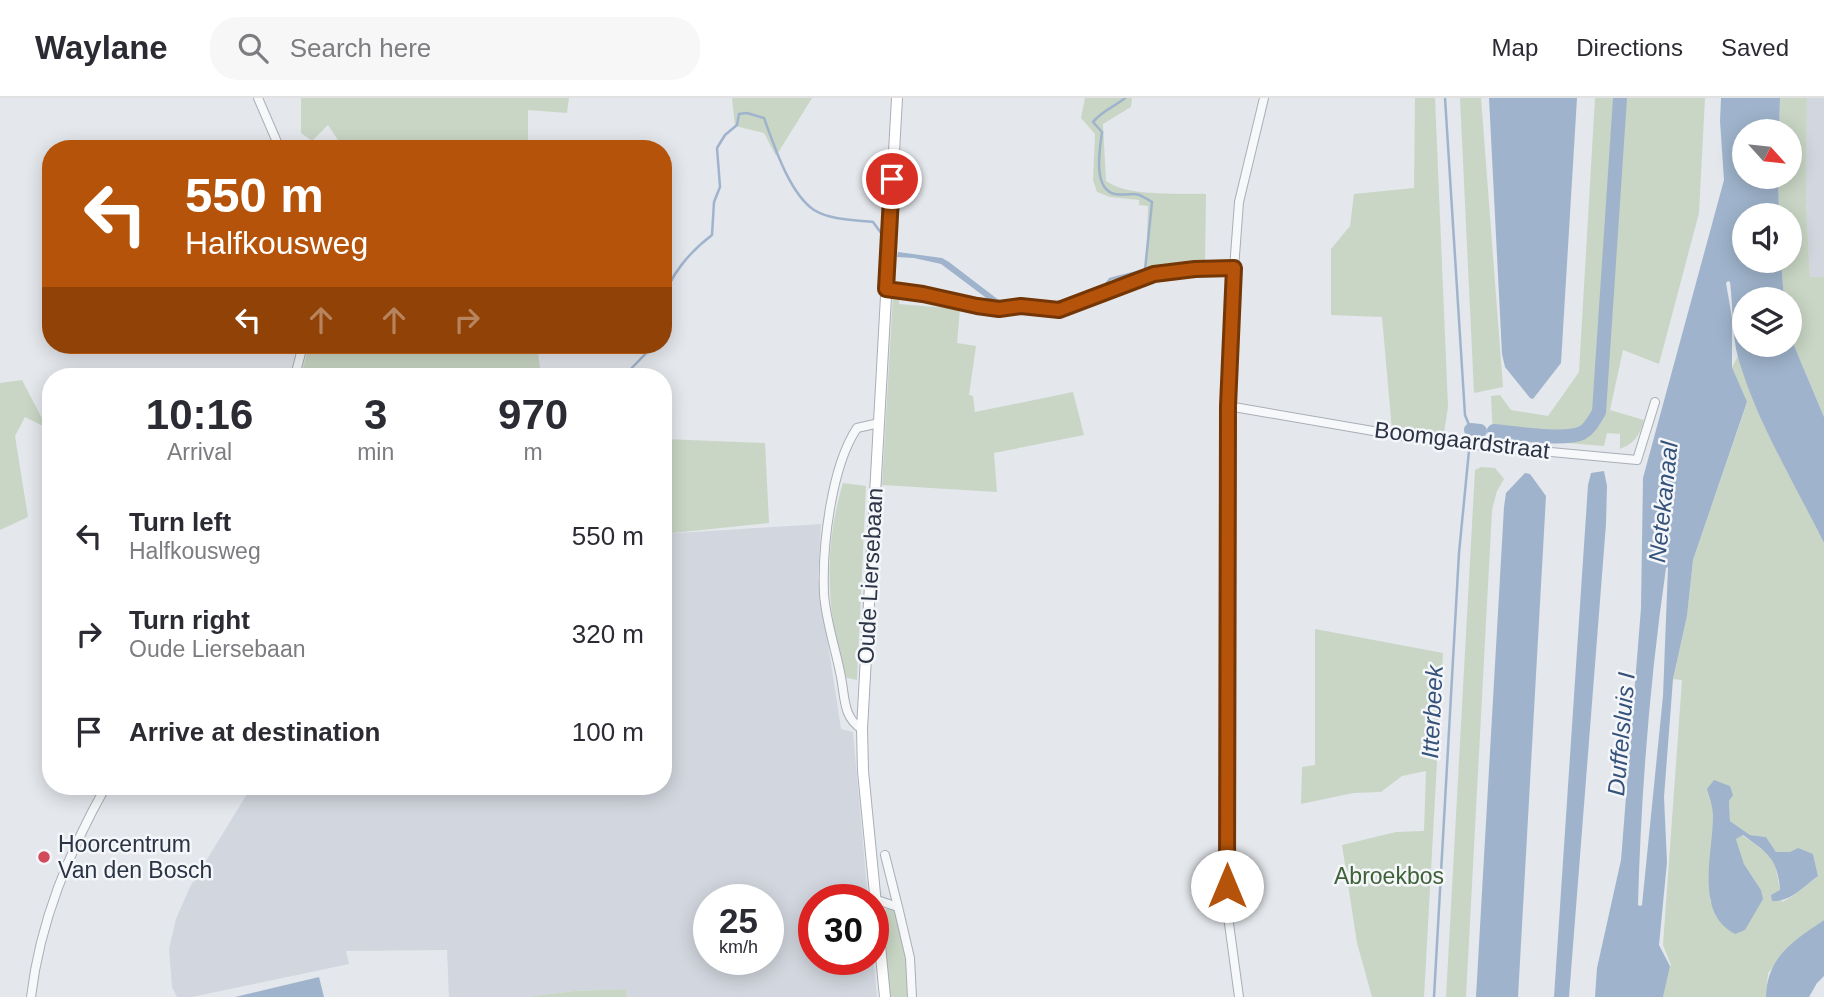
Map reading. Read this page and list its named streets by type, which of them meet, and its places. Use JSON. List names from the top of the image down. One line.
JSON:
{"streets":{"main road":["Oude Liersebaan"],"street":["Boomgaardstraat"]},"water":["Netekanaal","Itterbeek","Duffelsluis I"],"parks":["Abroekbos"],"places":["Hoorcentrum Van den Bosch"],"north":"bottom right","page":{"header":"Waylane","search":"Search here","nav":["Map","Directions","Saved"],"turn":["550 m","Halfkousweg"],"eta":["10:16","Arrival","3","min","970","m"],"list":[{"name":"Turn left","note":"Halfkousweg","value":"550 m"},{"name":"Turn right","note":"Oude Liersebaan","value":"320 m"},{"name":"Arrive at destination","value":"100 m"}],"speed":"25 km/h","limit":"30"}}
